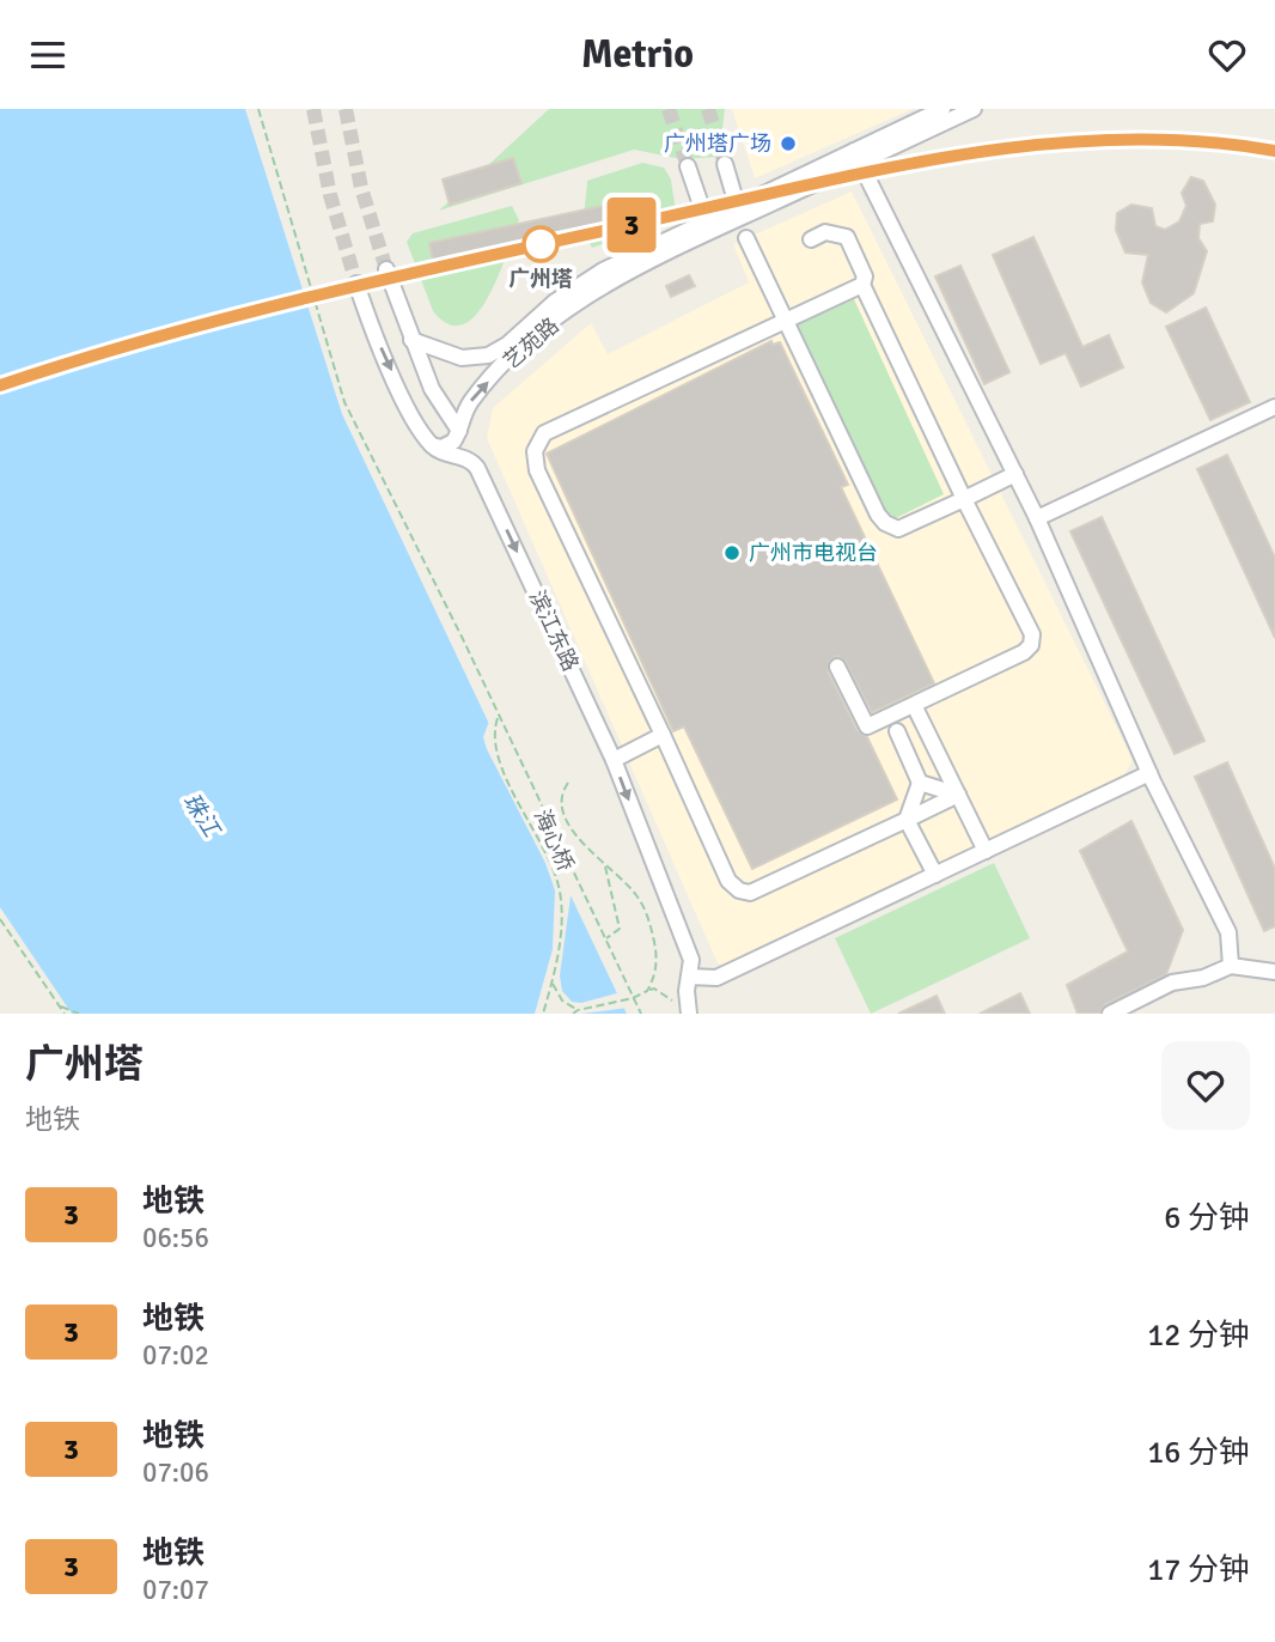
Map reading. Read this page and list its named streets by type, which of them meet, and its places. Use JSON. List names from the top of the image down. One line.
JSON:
{"streets":{"street":["艺苑路","滨江东路"],"path":["海心桥"]},"one_way":["滨江东路"],"water":["珠江"],"places":["广州塔广场","广州塔","广州市电视台"],"lines":["metro line 3"],"page":{"header":"Metrio","on_map":"3","heading":["广州塔","地铁"],"list":[{"mark":"3","name":"地铁","note":"06:56","value":"6 分钟"},{"mark":"3","name":"地铁","note":"07:02","value":"12 分钟"},{"mark":"3","name":"地铁","note":"07:06","value":"16 分钟"},{"mark":"3","name":"地铁","note":"07:07","value":"17 分钟"}]}}
